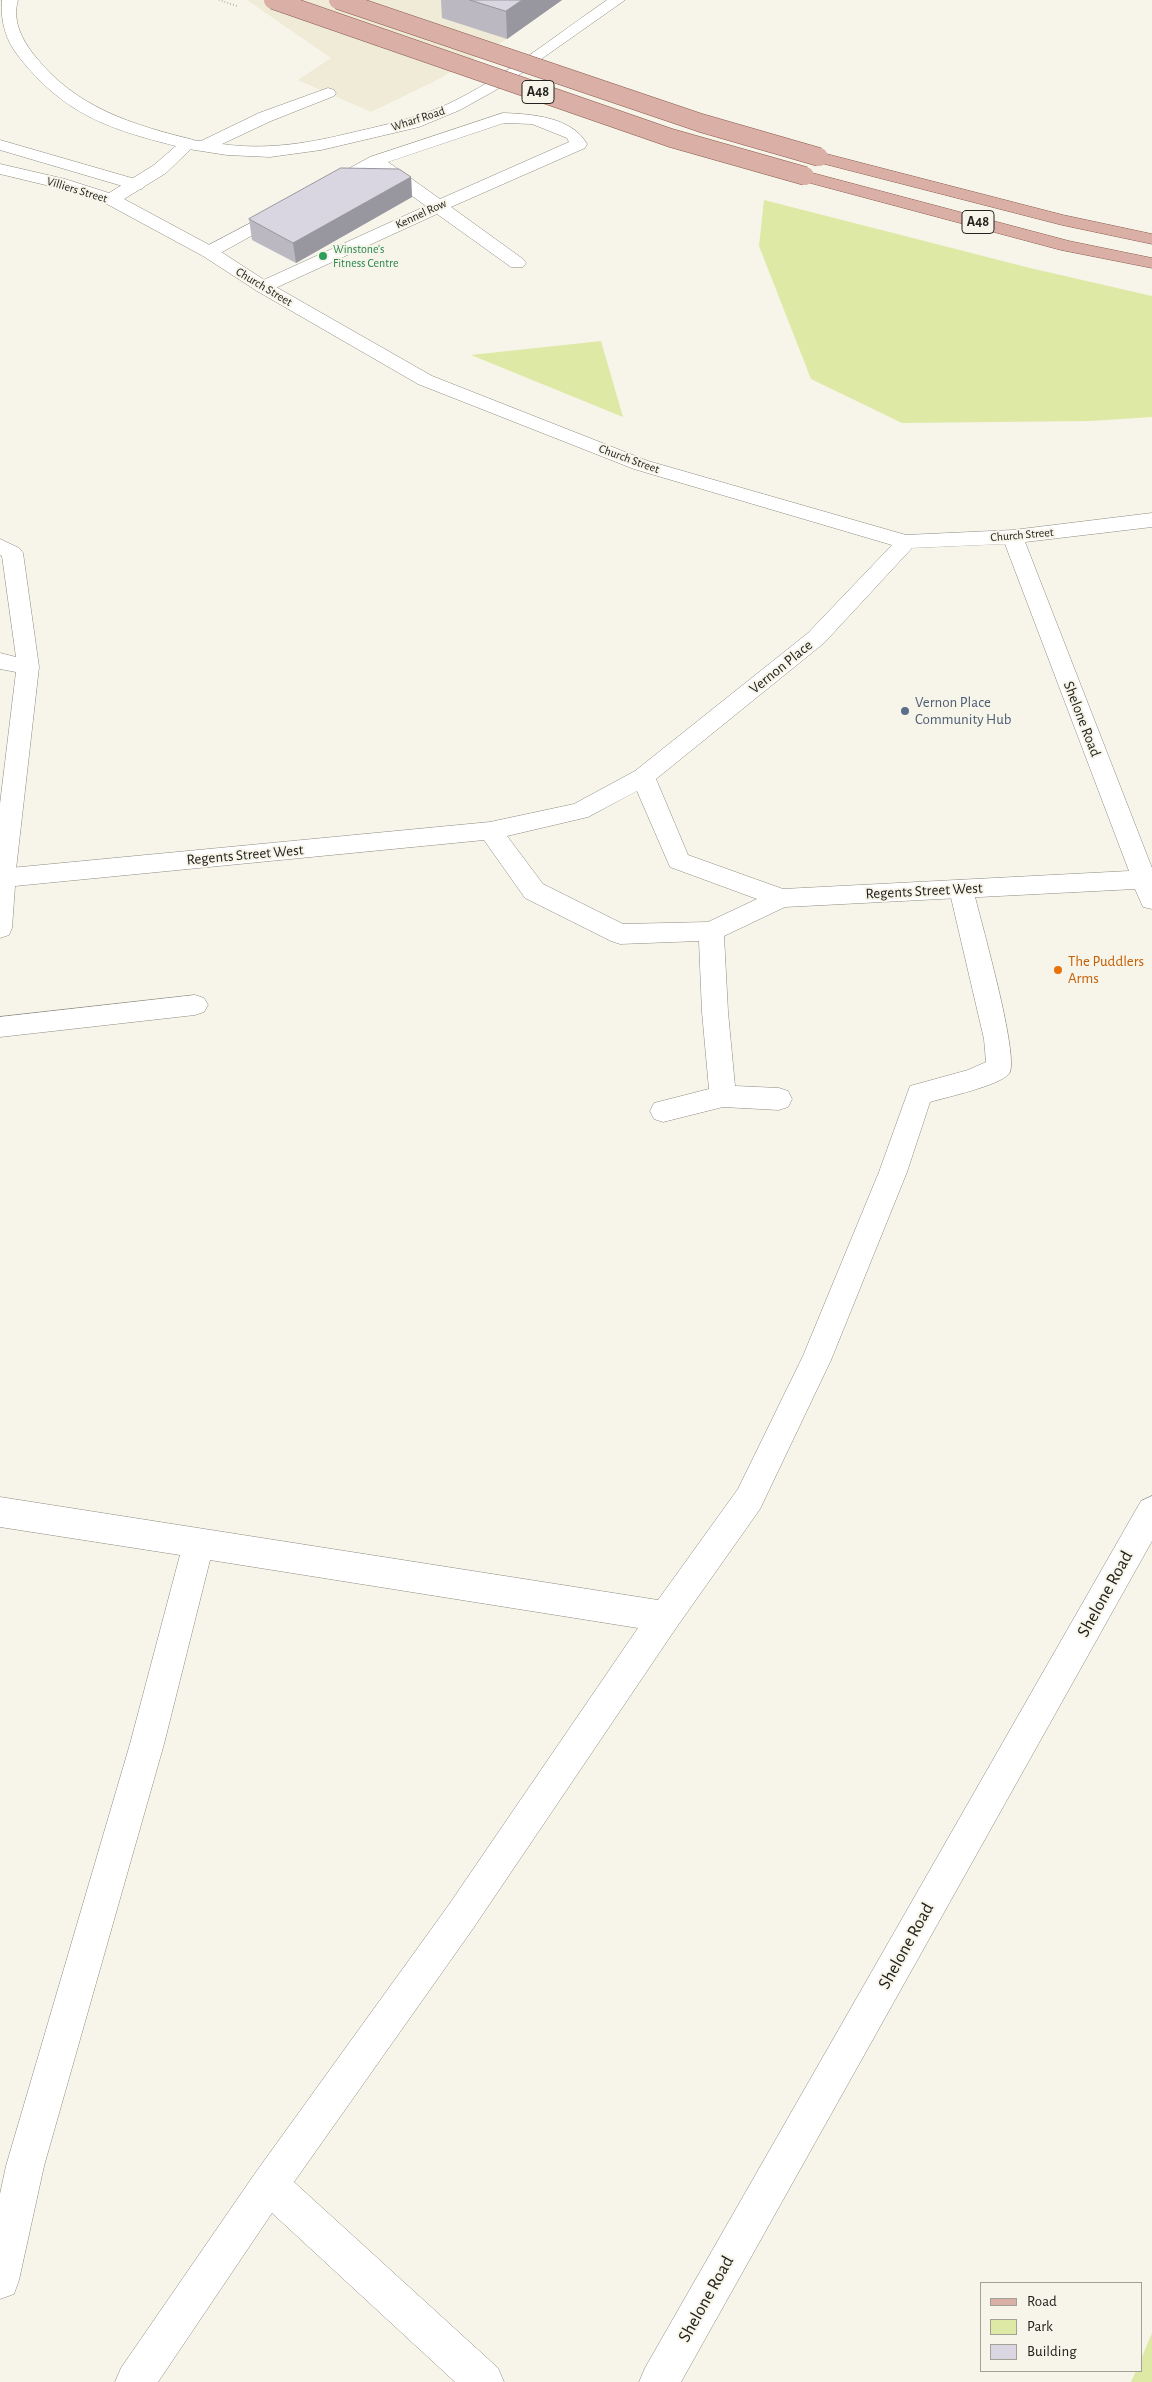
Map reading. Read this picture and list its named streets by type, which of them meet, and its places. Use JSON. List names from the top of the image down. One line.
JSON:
{"streets":{"main road":["A48"],"street":["Wharf Road","Villiers Street","Kennel Row","Church Street","Vernon Place","Shelone Road","Regents Street West"]},"crossings":[["Villiers Street","Church Street"],["Kennel Row","Church Street"],["Church Street","Vernon Place"],["Church Street","Shelone Road"],["Vernon Place","Regents Street West"],["Shelone Road","Regents Street West"]],"places":["Winstone's Fitness Centre","Vernon Place Community Hub","The Puddlers Arms"],"legend":["Road","Park","Building"]}
